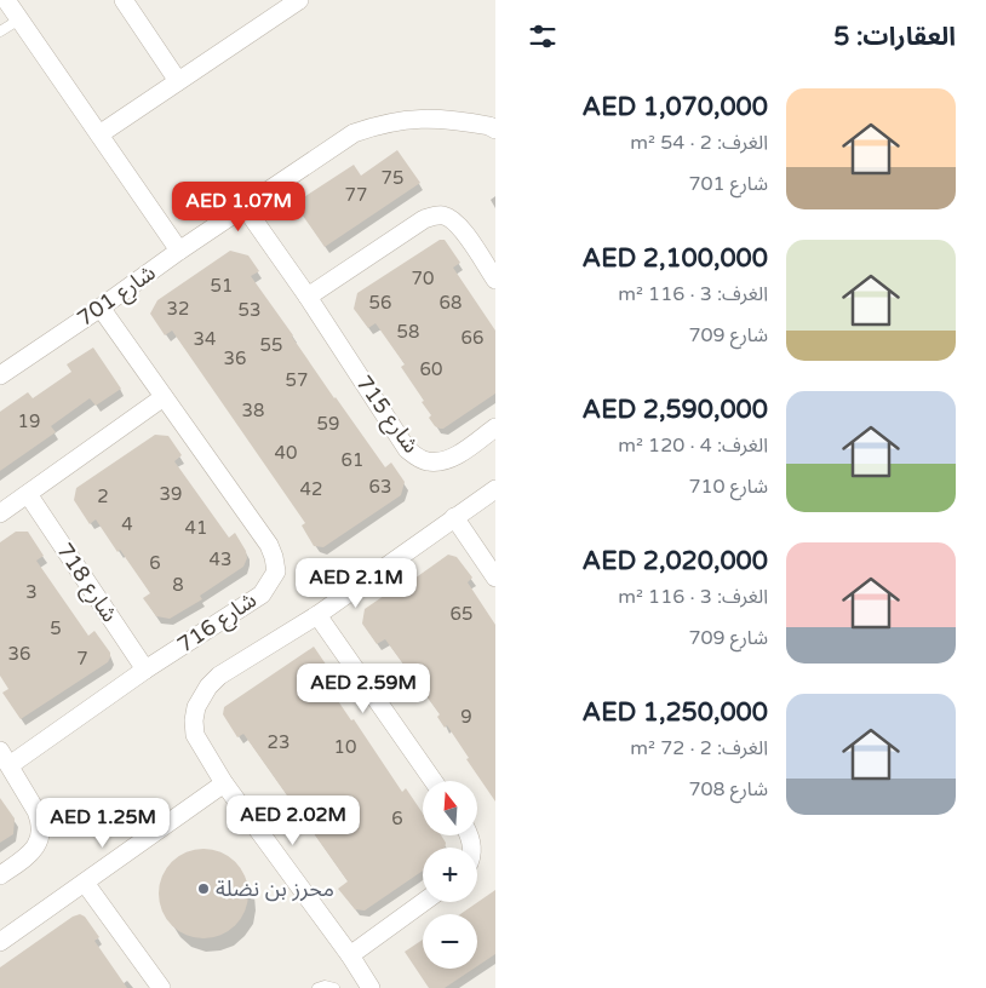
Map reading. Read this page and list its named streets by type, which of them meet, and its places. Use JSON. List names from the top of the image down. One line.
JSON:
{"streets":{"street":["شارع 701","شارع 715","شارع 718","شارع 716"]},"crossings":[["شارع 701","شارع 715"],["شارع 701","شارع 716"],["شارع 718","شارع 716"]],"places":["محرز بن نضلة"],"house_numbers":["75","77","70","51","56","68","32","53","58","66","34","55","36","60","57","38","19","59","40","61","63","42","39","2","4","41","43","6","8","3","65","5","36","7","9","23","10","6"],"north":"top","page":{"heading":"العقارات: 5","list":[{"name":"AED 1,070,000","note":"الغرف: 2 · 54 m² · شارع 701"},{"name":"AED 2,100,000","note":"الغرف: 3 · 116 m² · شارع 709"},{"name":"AED 2,590,000","note":"الغرف: 4 · 120 m² · شارع 710"},{"name":"AED 2,020,000","note":"الغرف: 3 · 116 m² · شارع 709"},{"name":"AED 1,250,000","note":"الغرف: 2 · 72 m² · شارع 708"}],"price":["AED 1.07M","AED 2.1M","AED 2.59M","AED 2.02M","AED 1.25M"],"map_buttons":["+","−"]}}
